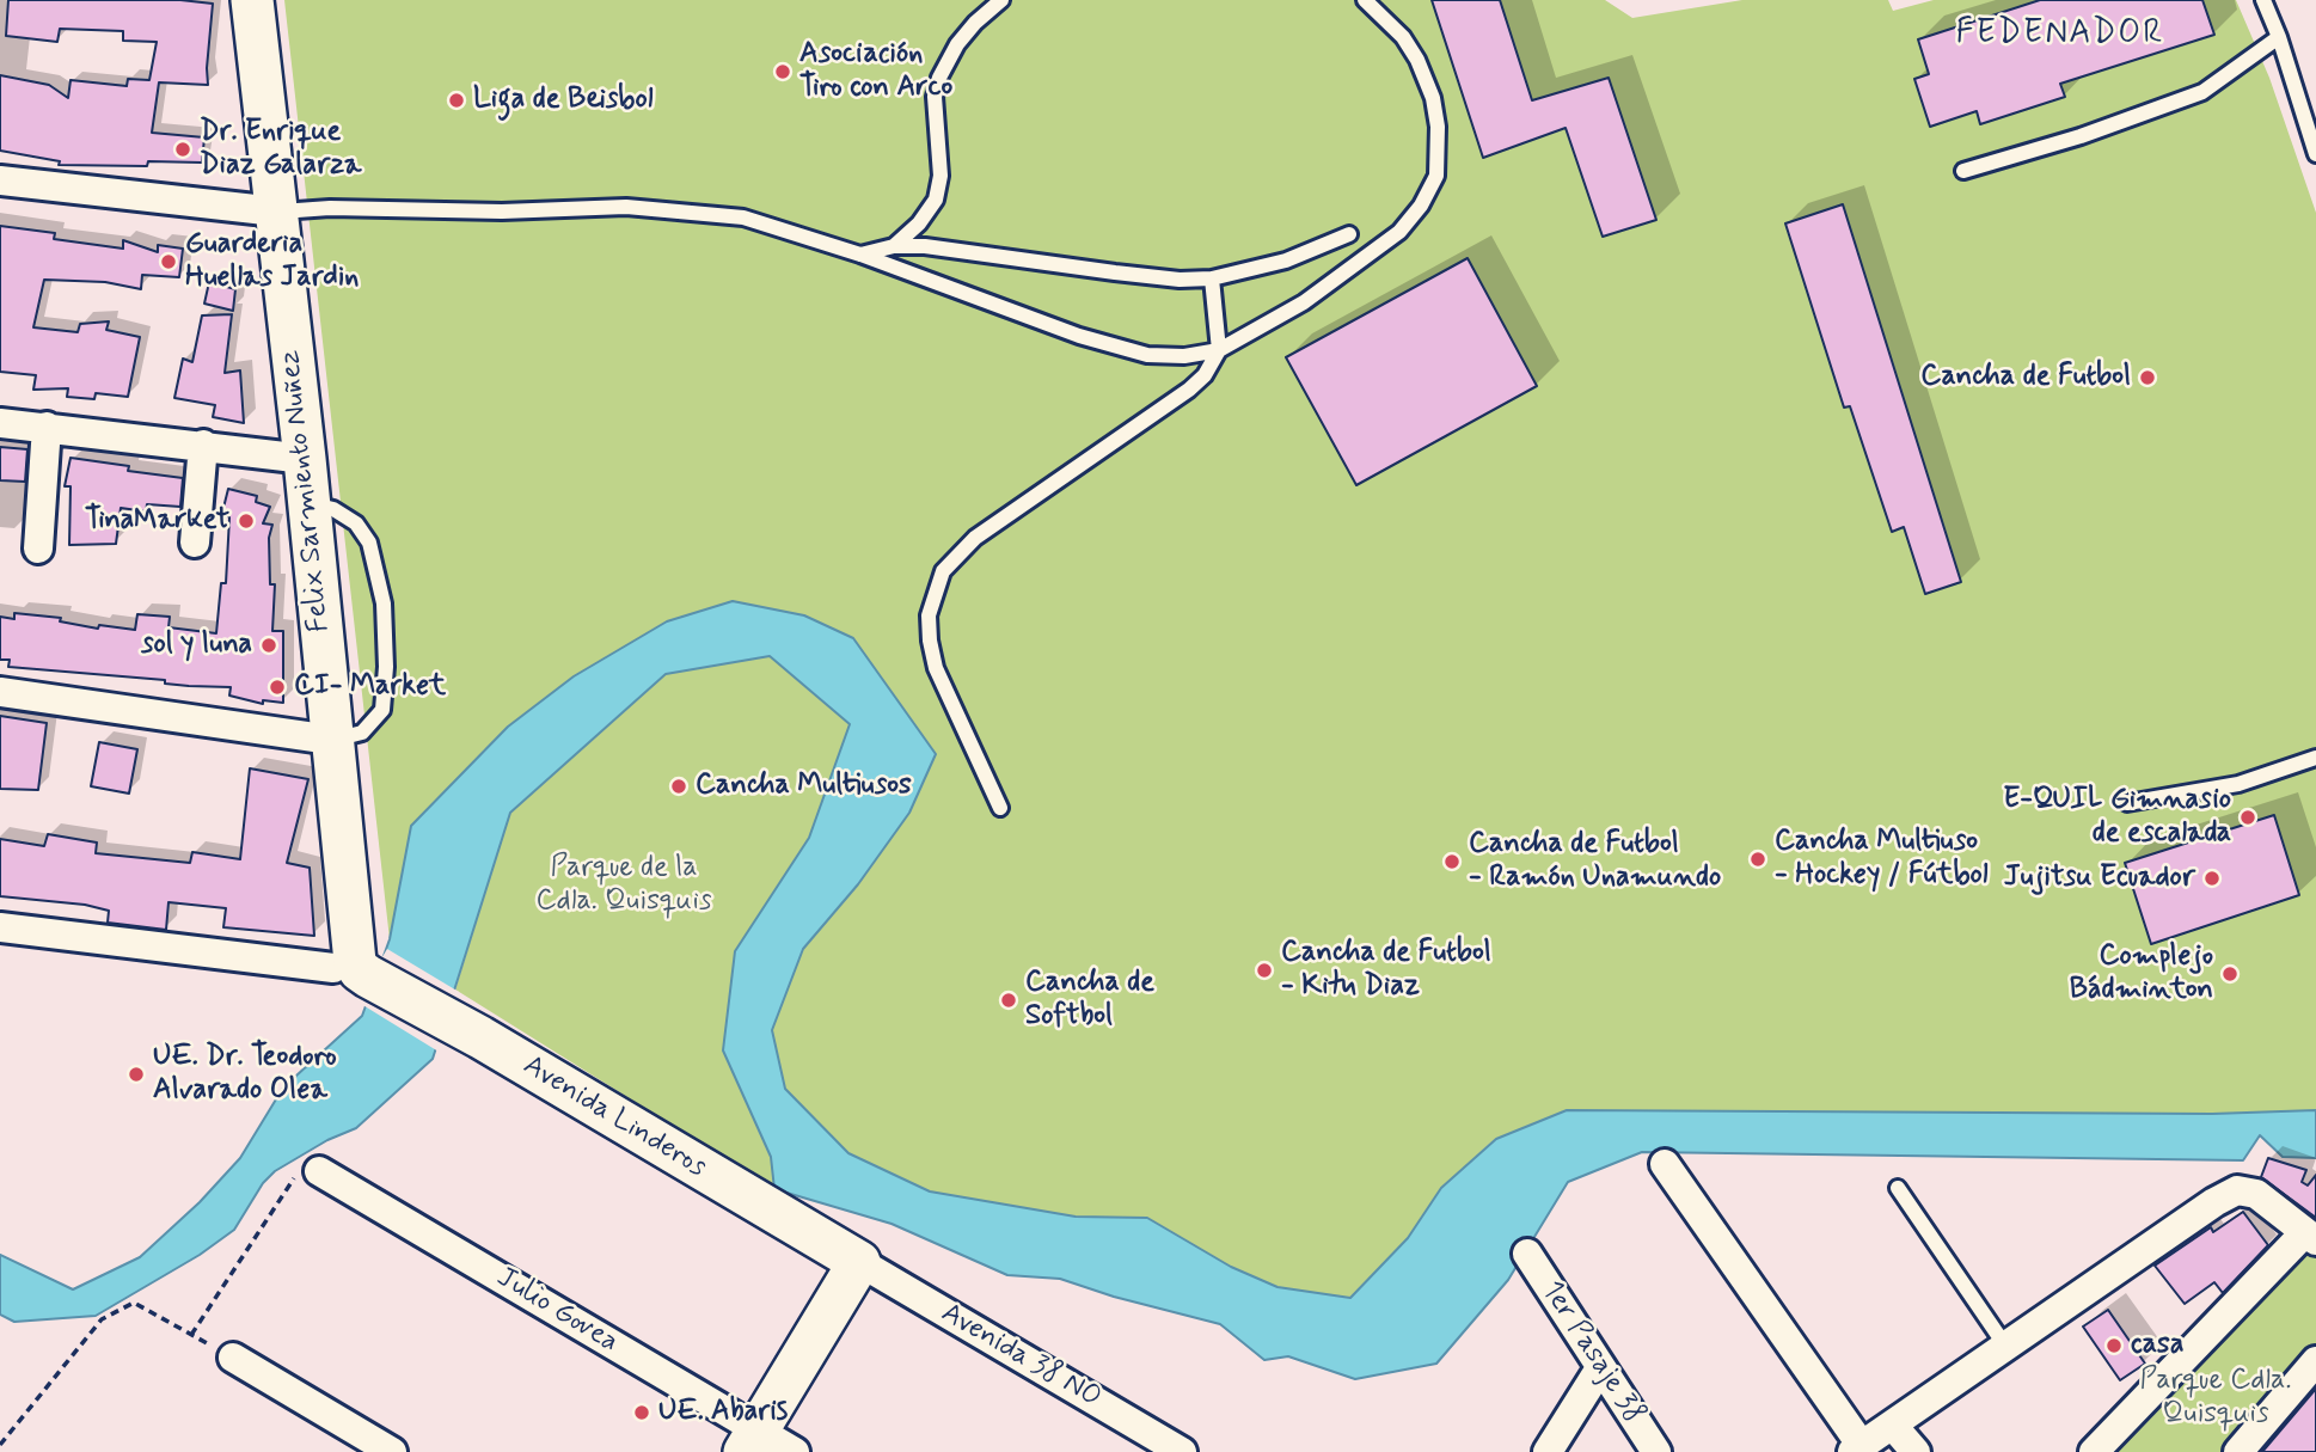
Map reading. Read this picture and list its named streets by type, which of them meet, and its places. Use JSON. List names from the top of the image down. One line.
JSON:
{"streets":{"street":["Felix Sarmiento Nuñez","Avenida Linderos","Julio Govea","1er Pasaje 38","Avenida 38 NO"]},"crossings":[["Felix Sarmiento Nuñez","Avenida Linderos"],["Avenida Linderos","Avenida 38 NO"]],"districts":["FEDENADOR"],"parks":["Parque de la Cdla. Quisquis","Parque Cdla. Quisquis"],"places":["Asociación Tiro con Arco","Liga de Beisbol","Dr. Enrique Diaz Galarza","Guarderia Huellas Jardin","Cancha de Futbol","TinaMarket","sol y luna","CI- Market","Cancha Multiusos","E-QUIL Gimnasio de escalada","Cancha Multiuso - Hockey / Fútbol","Cancha de Futbol - Ramón Unamundo","Jujitsu Ecuador","Cancha de Futbol - Kitu Diaz","Complejo Bádminton","Cancha de Softbol","UE. Dr. Teodoro Alvarado Olea","casa","UE. Abaris"]}
